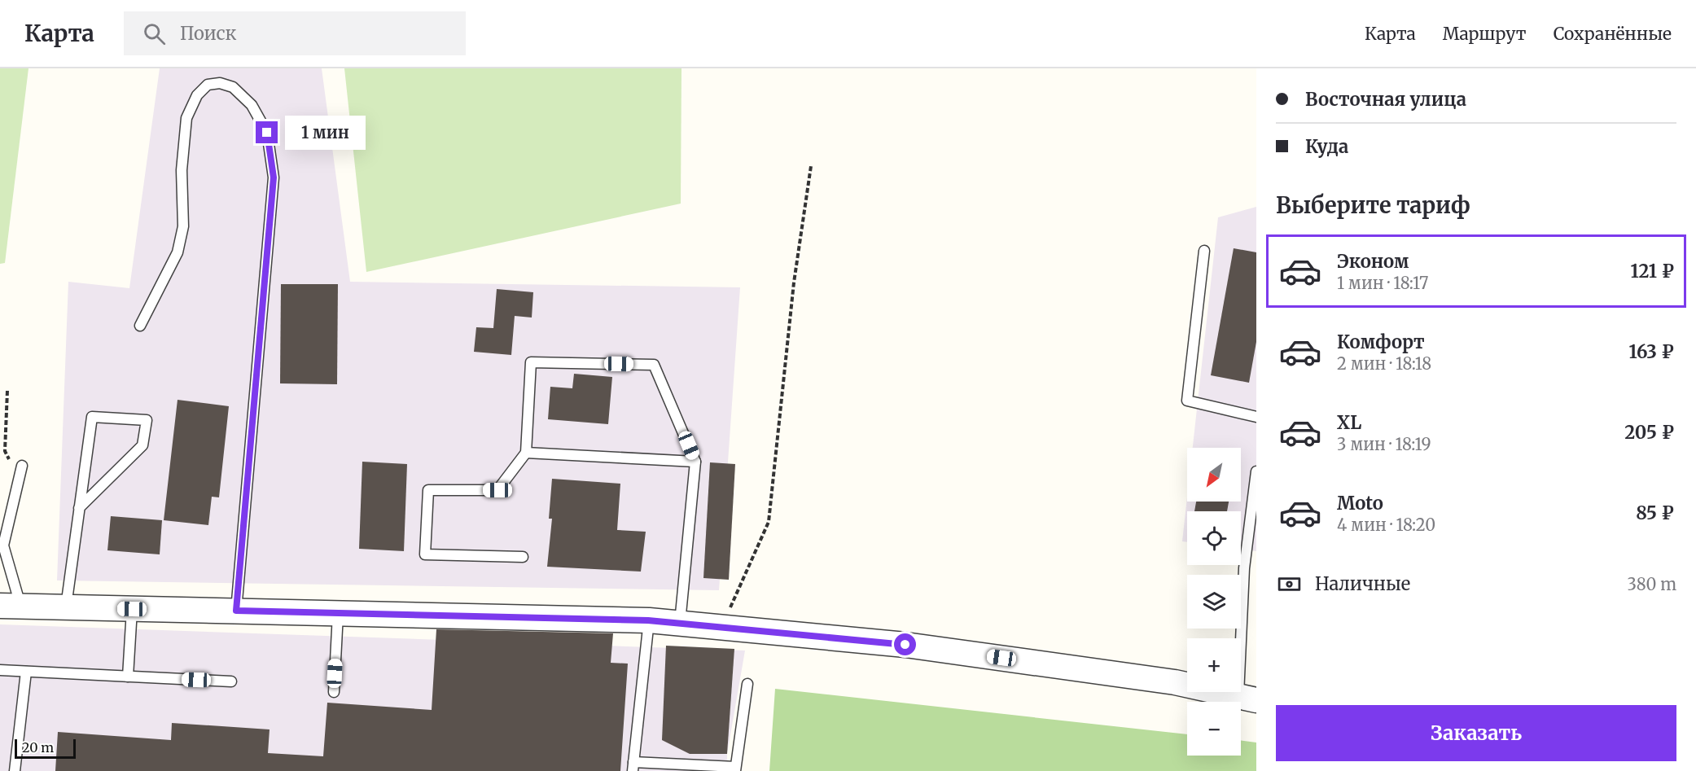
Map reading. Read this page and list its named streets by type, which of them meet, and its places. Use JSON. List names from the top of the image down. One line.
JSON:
{"scale_bar":"20 m","north":"bottom left","page":{"header":"Карта","search":"Поиск","nav":["Карта","Маршрут","Сохранённые"],"banner":["Восточная улица","Куда"],"bubble":"1 мин","heading":"Выберите тариф","list":[{"name":"Эконом","note":"1 мин · 18:17","value":"121 ₽"},{"name":"Комфорт","note":"2 мин · 18:18","value":"163 ₽"},{"name":"XL","note":"3 мин · 18:19","value":"205 ₽"},{"name":"Moto","note":"4 мин · 18:20","value":"85 ₽"}],"map_buttons":["+","−"],"pay":["Наличные","380 m"],"buttons":"Заказать","scale":"20 m"}}
